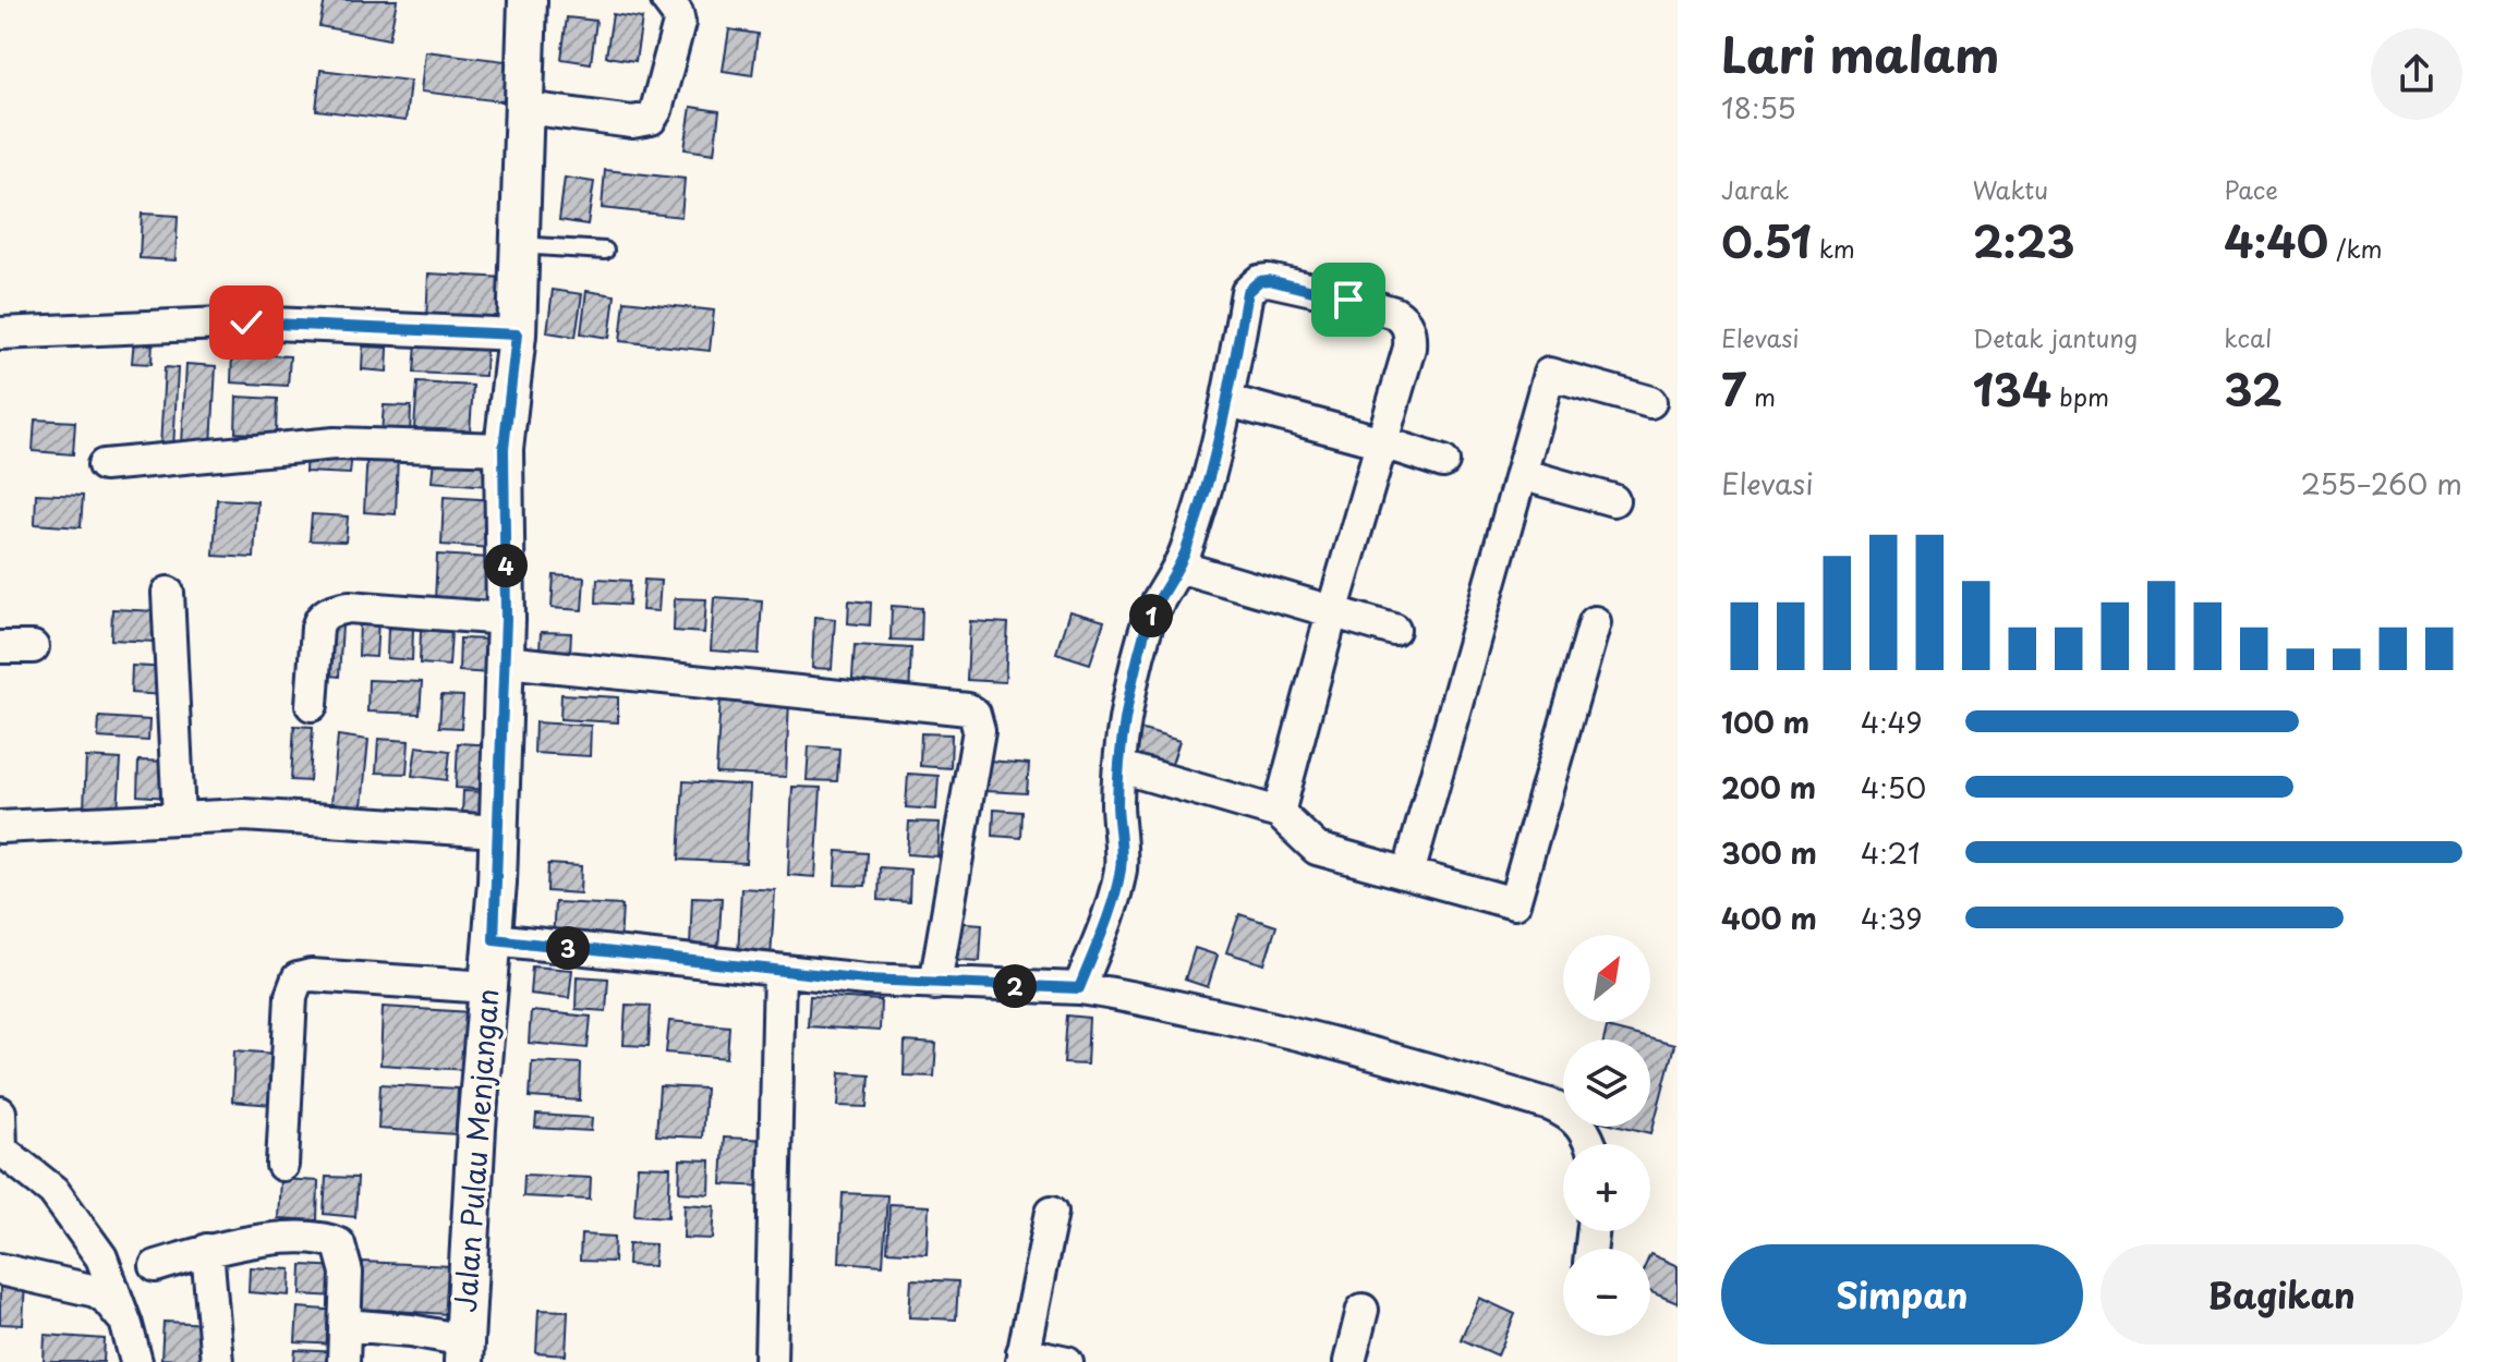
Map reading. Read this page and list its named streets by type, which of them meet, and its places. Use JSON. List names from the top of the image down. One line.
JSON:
{"streets":{"street":["Jalan Pulau Menjangan"]},"north":"top right","page":{"heading":["Lari malam","18:55"],"stats":[["Jarak","0.51 km"],["Waktu","2:23"],["Pace","4:40 /km"],["Elevasi","7 m"],["Detak jantung","134 bpm"],["kcal","32"]],"chart":["Elevasi","255–260 m"],"pins":["4","1","3","2"],"list":[{"name":"100 m","note":"4:49"},{"name":"200 m","note":"4:50"},{"name":"300 m","note":"4:21"},{"name":"400 m","note":"4:39"}],"map_buttons":["+","−"],"buttons":["Simpan","Bagikan"]}}
